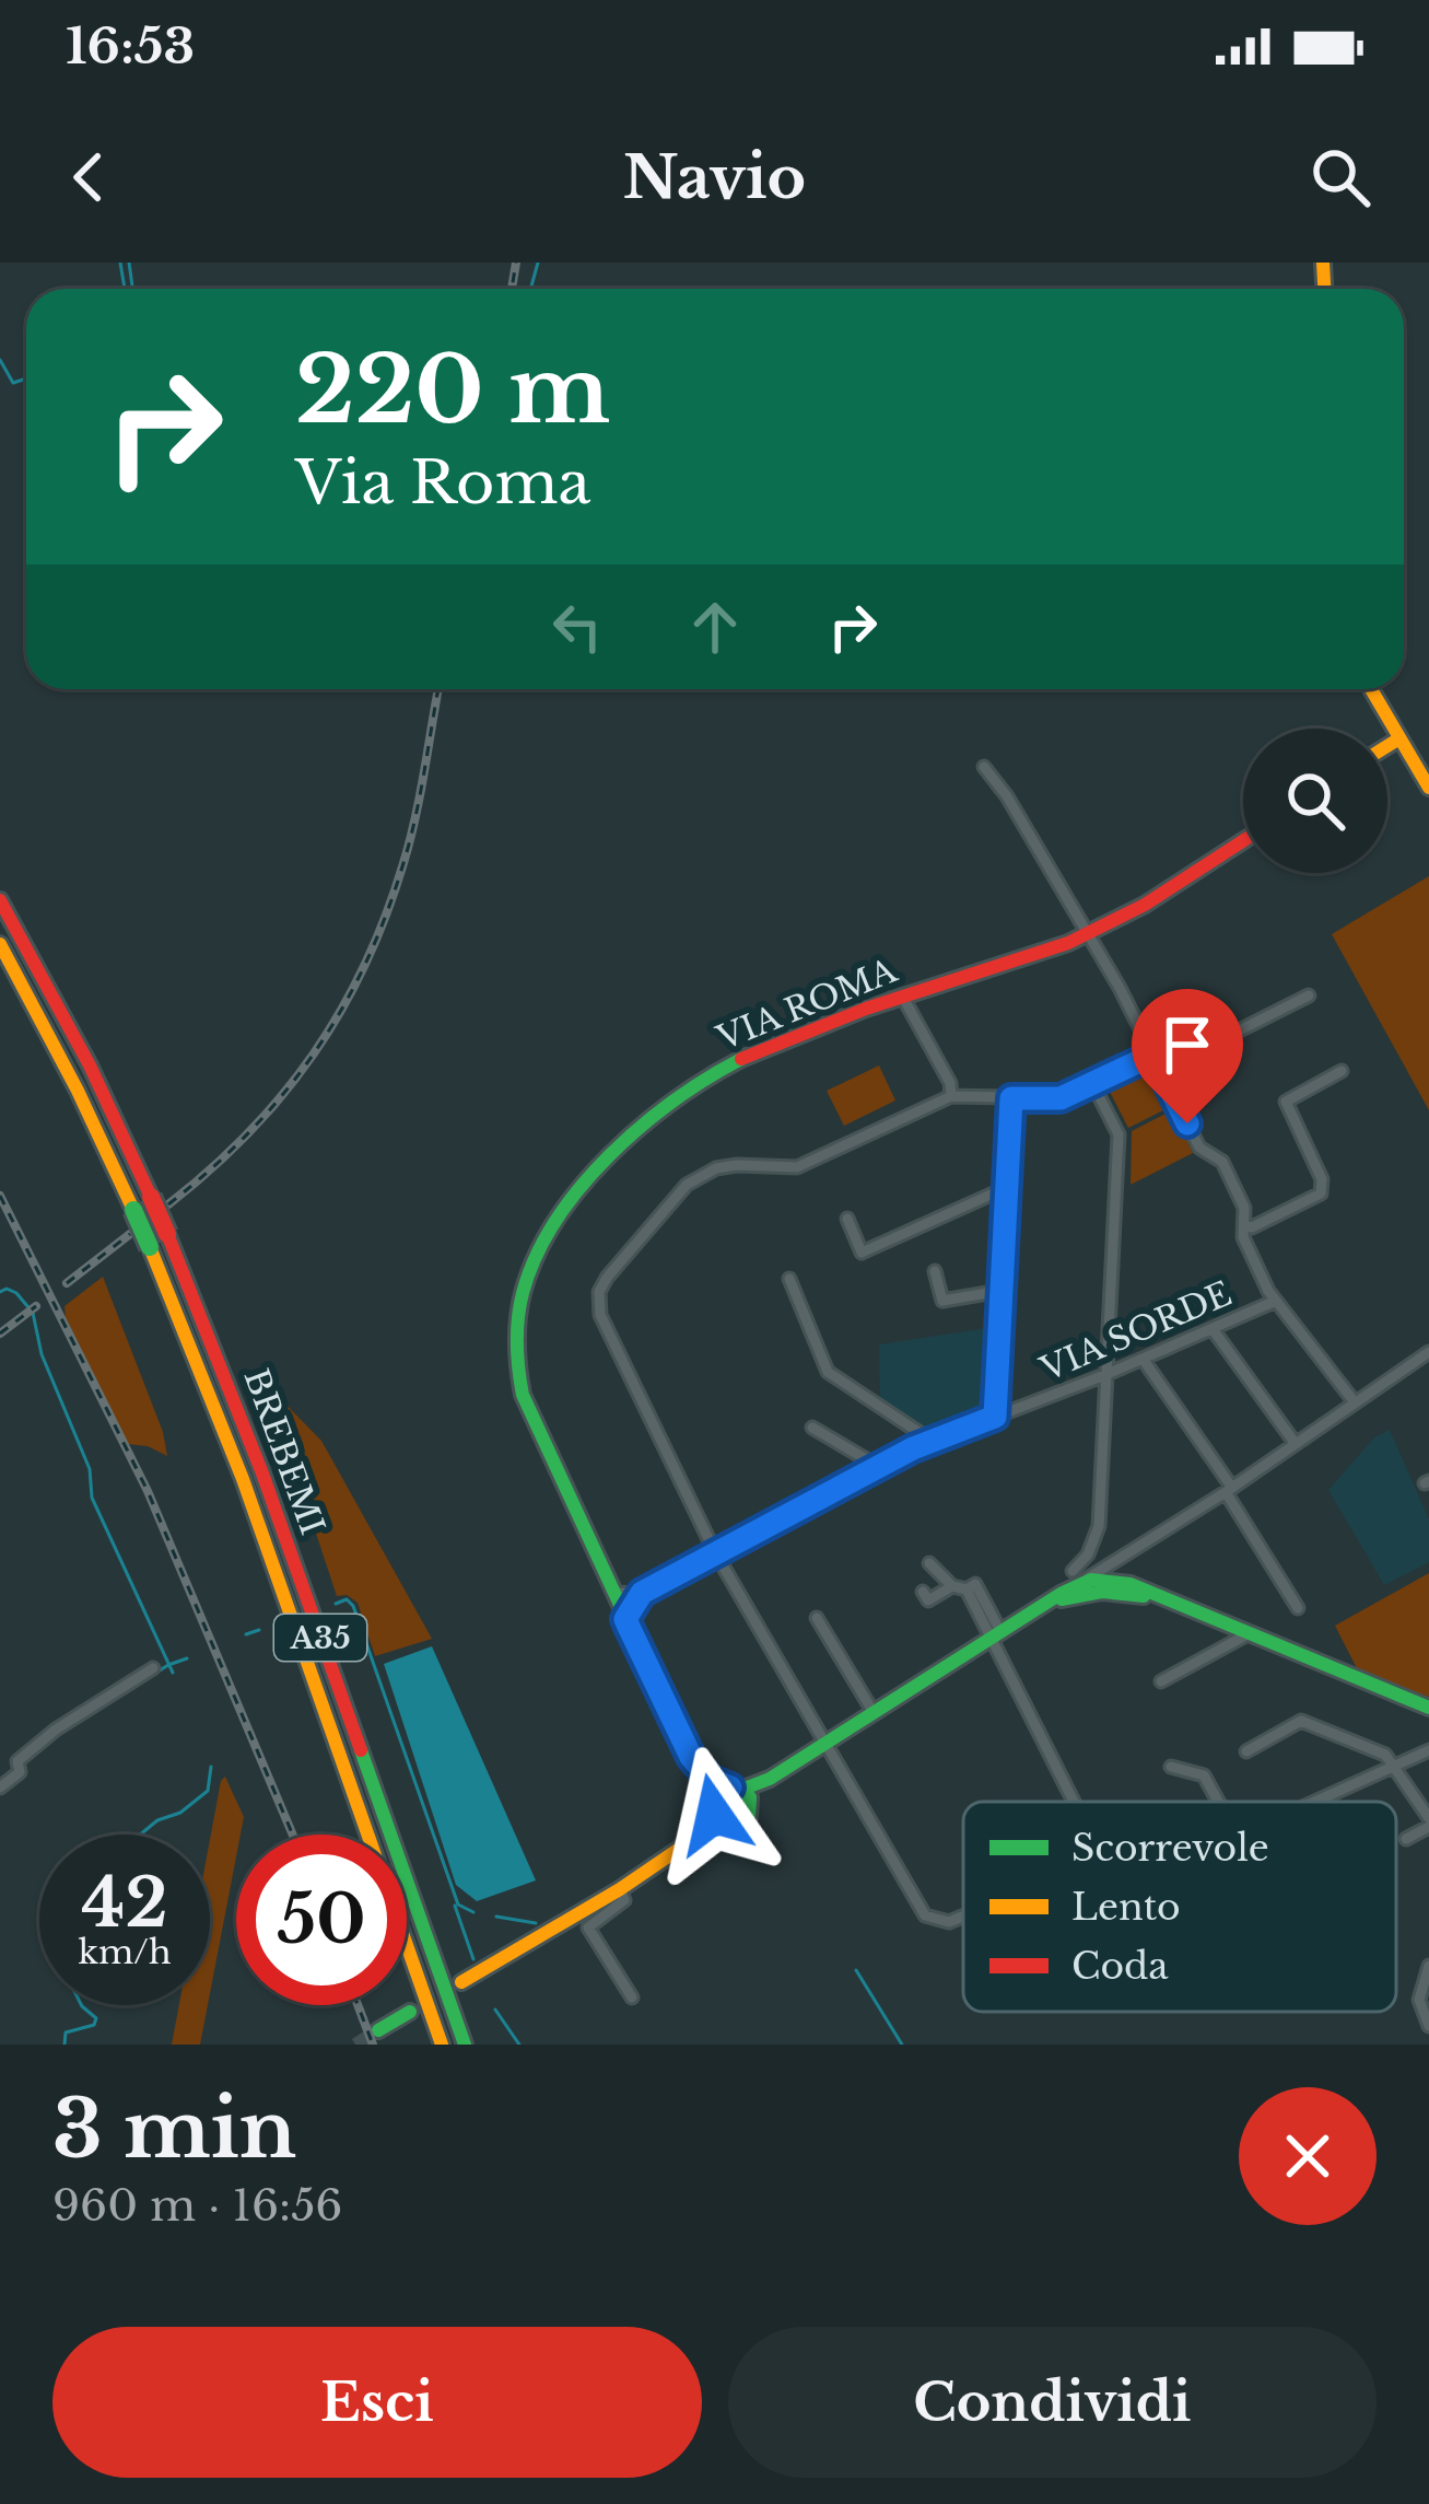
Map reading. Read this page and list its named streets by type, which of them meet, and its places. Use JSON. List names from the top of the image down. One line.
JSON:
{"streets":{"main road":["VIA ROMA","BREBEMI","A35"],"street":["VIA SORDE"]},"legend":["Scorrevole","Lento","Coda"],"page":{"status":"16:53","header":"Navio","turn":["220 m","Via Roma"],"speed":"42 km/h","limit":"50","heading":["3 min","960 m · 16:56"],"buttons":["Esci","Condividi"]}}
